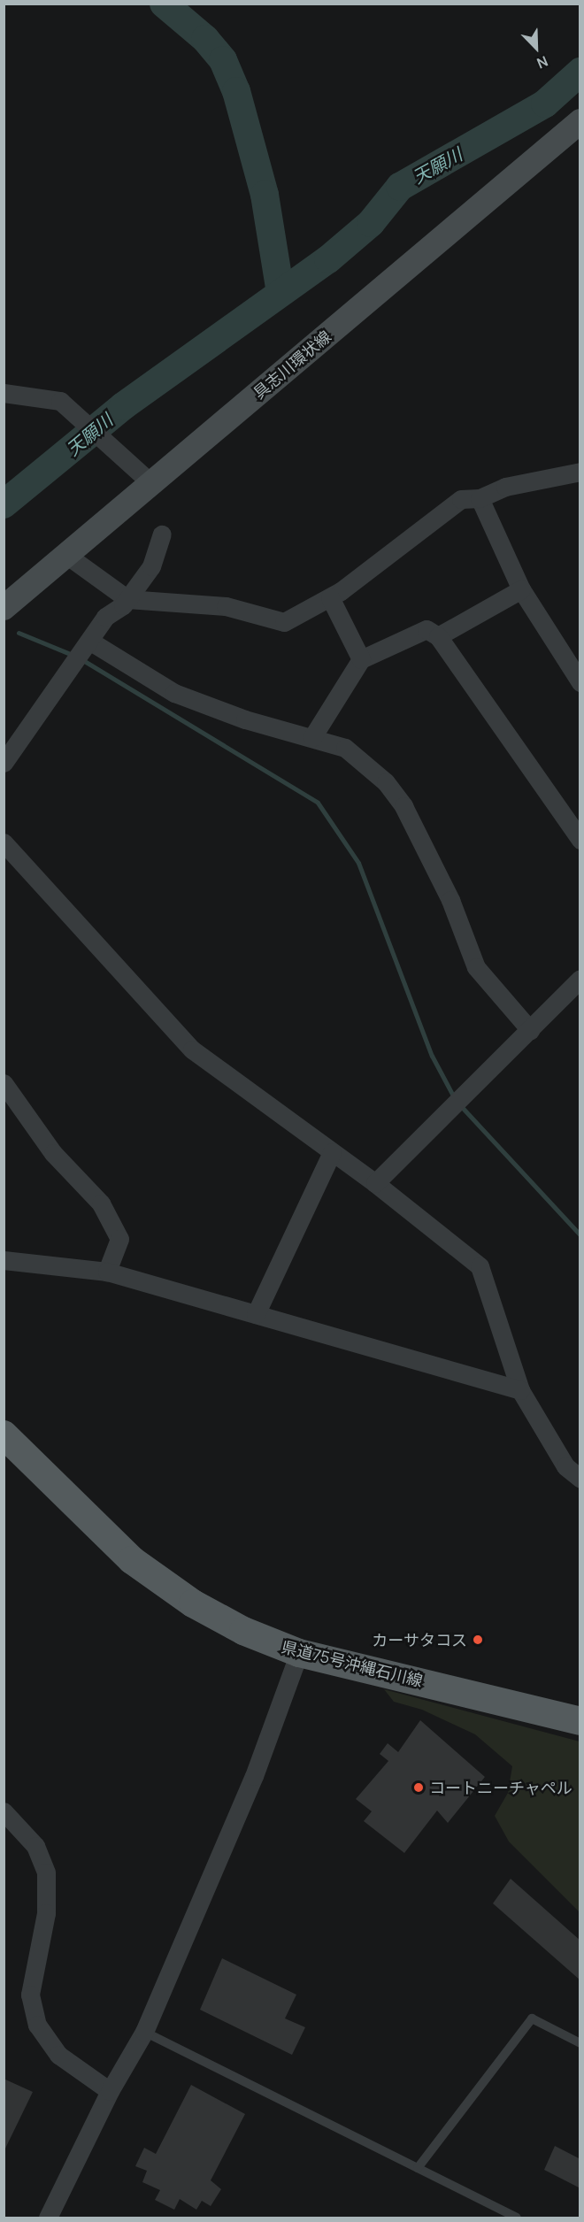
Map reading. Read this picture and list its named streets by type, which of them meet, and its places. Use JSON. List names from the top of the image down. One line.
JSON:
{"streets":{"main road":["具志川環状線","県道75号沖縄石川線"]},"water":["天願川"],"places":["カーサタコス","コートニーチャペル"],"north":"bottom right"}
